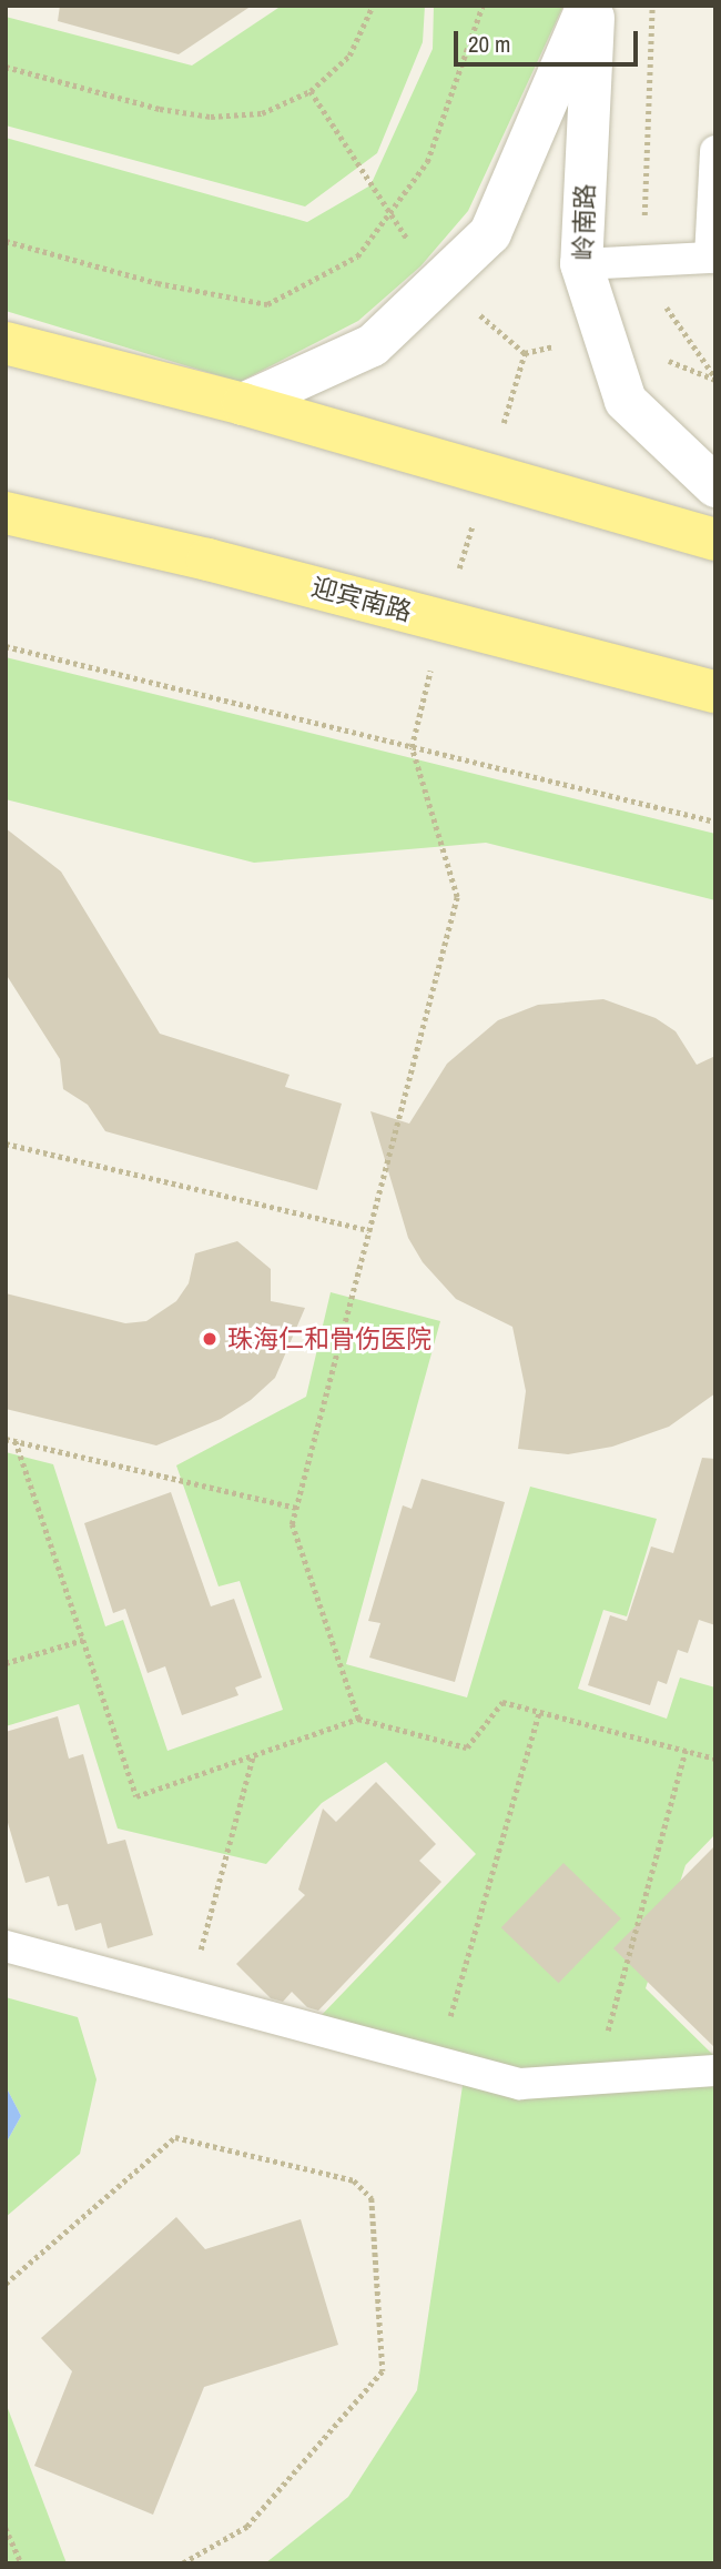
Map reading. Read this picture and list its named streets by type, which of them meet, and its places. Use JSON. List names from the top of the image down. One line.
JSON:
{"streets":{"main road":["迎宾南路"],"street":["岭南路"]},"places":["珠海仁和骨伤医院"],"scale_bar":"20 m"}
